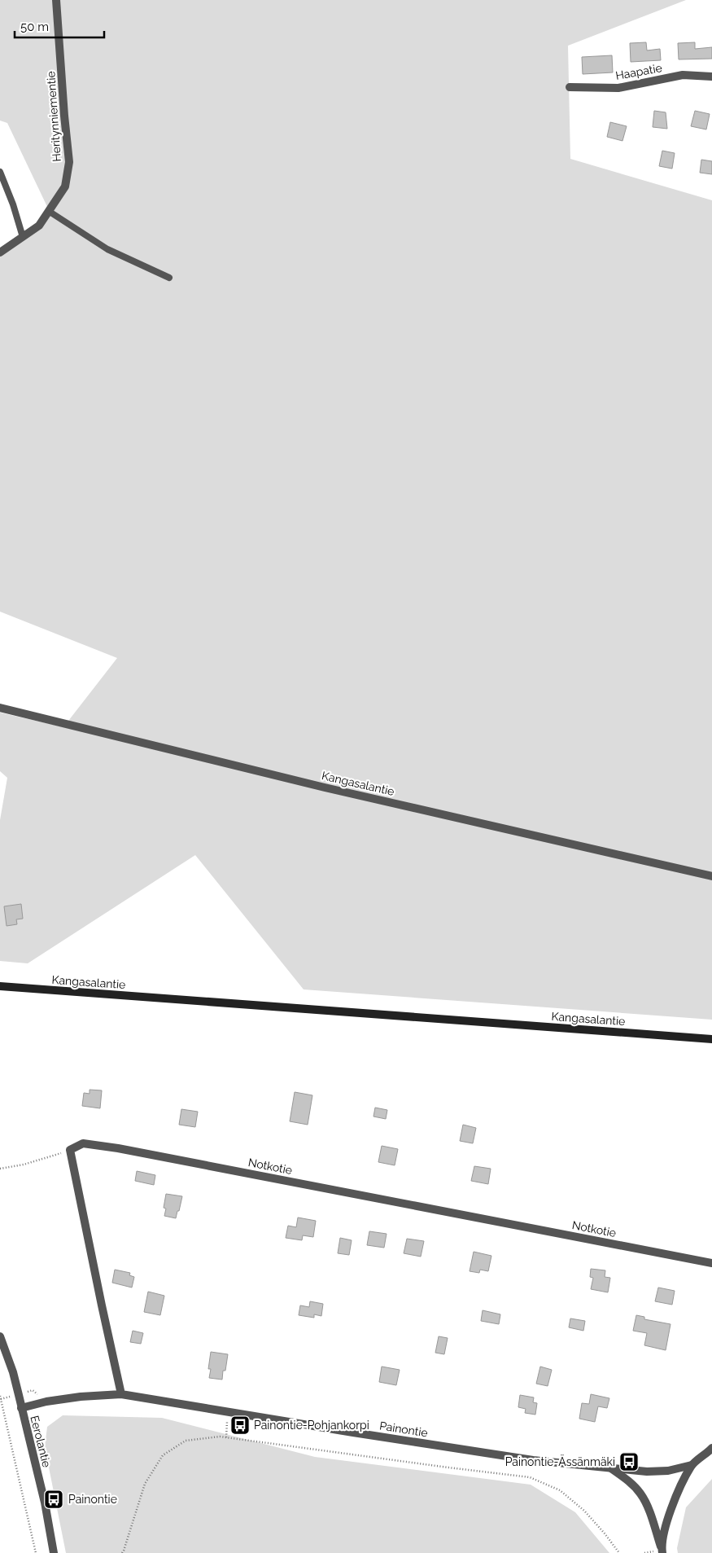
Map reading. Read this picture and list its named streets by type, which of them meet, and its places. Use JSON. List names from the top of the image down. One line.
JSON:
{"streets":{"main road":["Kangasalantie"],"street":["Haapatie","Heritynniementie","Notkotie","Painontie","Eerolantie"]},"crossings":[["Painontie","Eerolantie"]],"places":{"bus stop":["Painontie-Pohjankorpi","Painontie-Ässänmäki","Painontie"]},"scale_bar":"50 m"}
